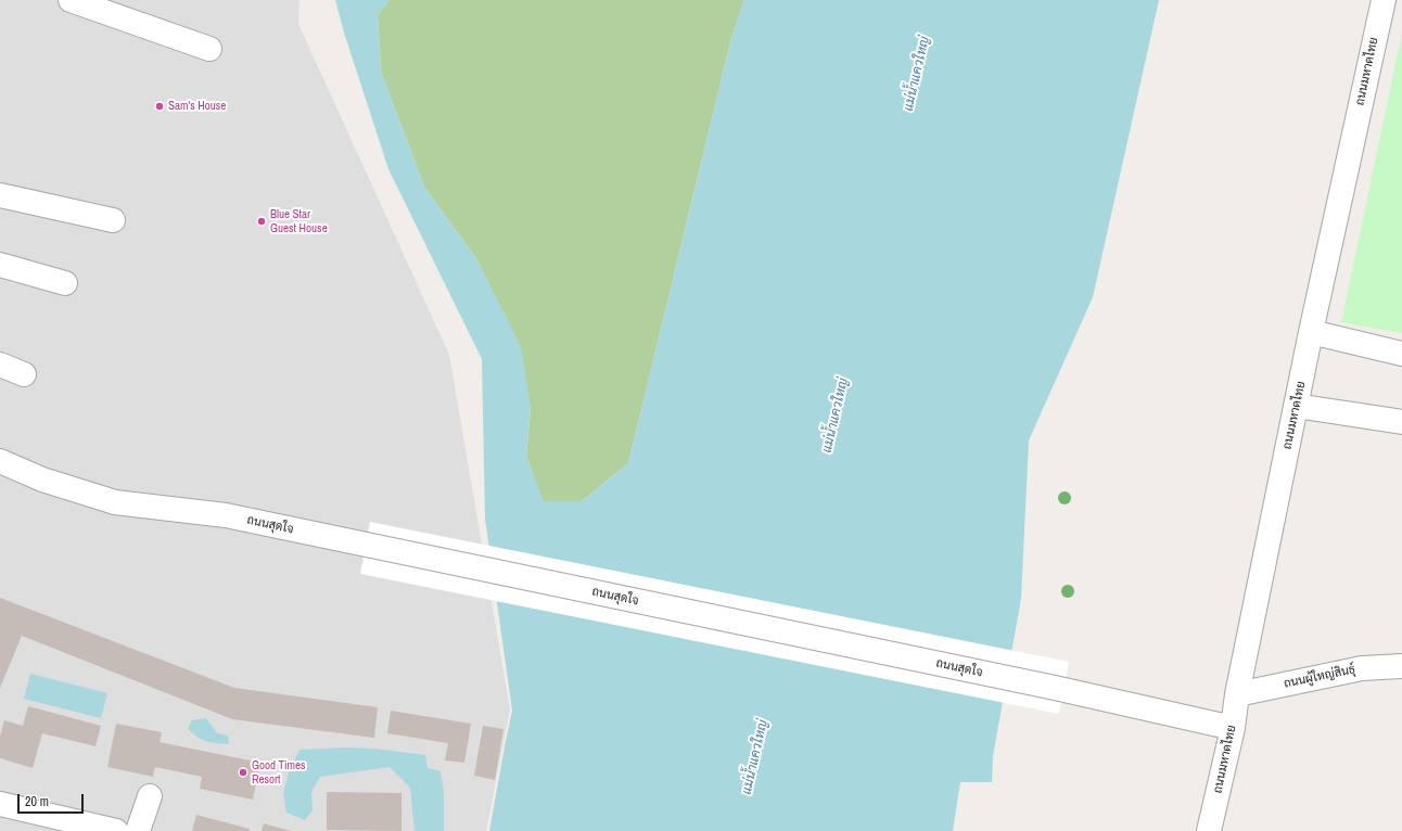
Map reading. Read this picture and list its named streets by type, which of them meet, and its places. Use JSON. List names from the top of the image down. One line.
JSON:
{"streets":{"street":["ถนนมหาดไทย","ถนนสุดใจ","ถนนผู้ใหญ่สินธุ์"]},"crossings":[["ถนนมหาดไทย","ถนนสุดใจ"],["ถนนมหาดไทย","ถนนผู้ใหญ่สินธุ์"]],"water":["แม่น้ำแควใหญ่"],"places":["Sam's House","Blue Star Guest House","Good Times Resort"],"scale_bar":"20 m"}
